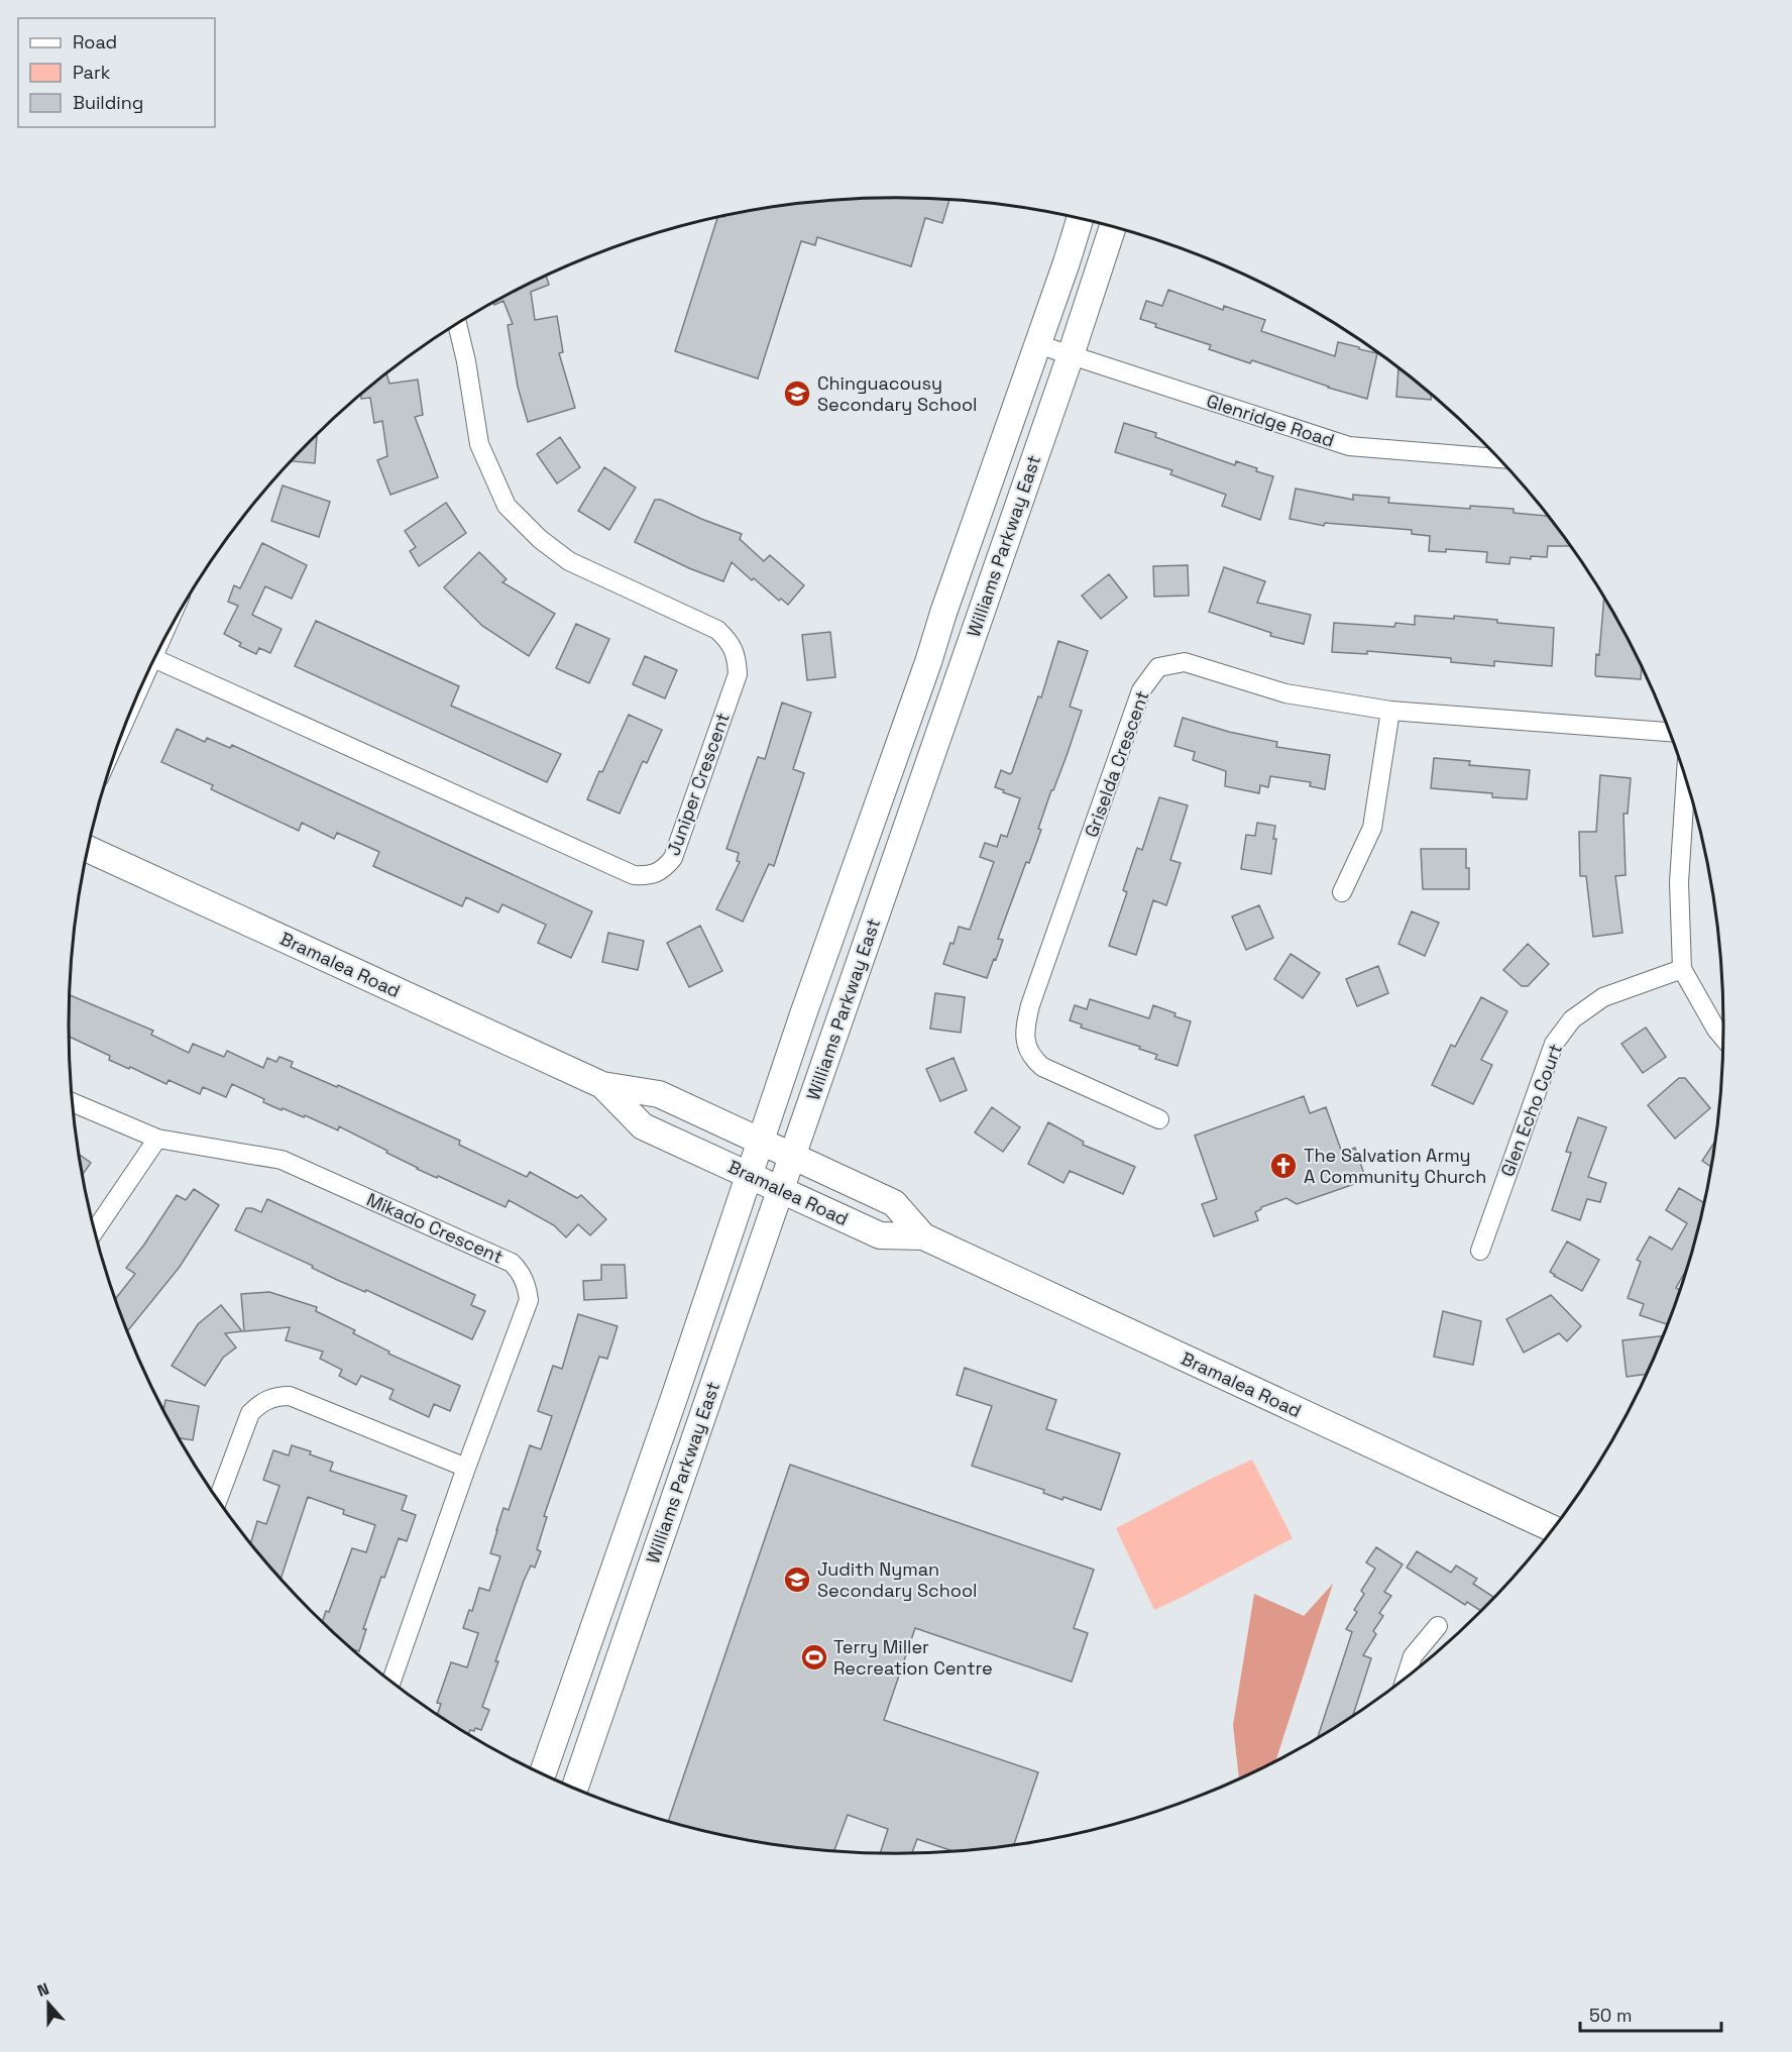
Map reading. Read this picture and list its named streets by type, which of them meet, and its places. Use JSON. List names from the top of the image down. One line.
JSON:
{"streets":{"main road":["Williams Parkway East","Bramalea Road"],"street":["Glenridge Road","Griselda Crescent","Juniper Crescent","Glen Echo Court","Mikado Crescent"]},"crossings":[["Glenridge Road","Williams Parkway East"],["Williams Parkway East","Bramalea Road"]],"places":{"school or university":["Chinguacousy Secondary School","Judith Nyman Secondary School"],"church":["The Salvation Army A Community Church"],"sports":["Terry Miller Recreation Centre"]},"legend":["Road","Park","Building"],"scale_bar":"50 m","north":"top"}
